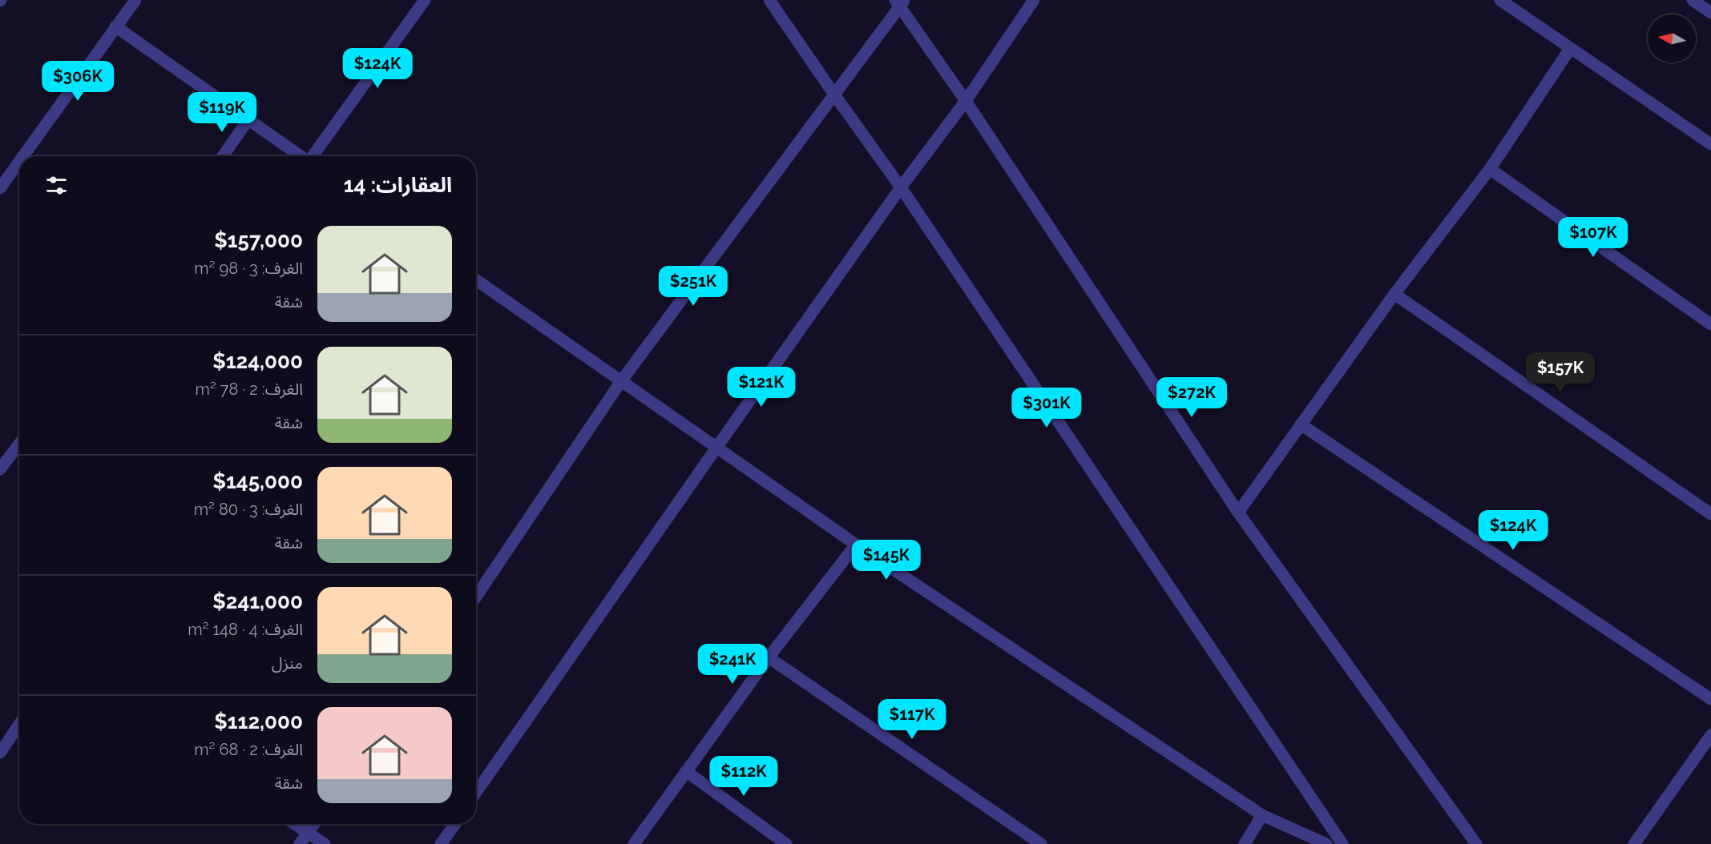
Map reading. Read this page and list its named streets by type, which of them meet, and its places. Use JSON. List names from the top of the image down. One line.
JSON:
{"north":"left","page":{"price":["$124K","$306K","$119K","$107K","$251K","$157K","$121K","$272K","$301K","$124K","$145K","$241K","$117K","$112K"],"heading":"العقارات: 14","list":[{"name":"$157,000","note":"الغرف: 3 · 98 m² · شقة"},{"name":"$124,000","note":"الغرف: 2 · 78 m² · شقة"},{"name":"$145,000","note":"الغرف: 3 · 80 m² · شقة"},{"name":"$241,000","note":"الغرف: 4 · 148 m² · منزل"},{"name":"$112,000","note":"الغرف: 2 · 68 m² · شقة"}]}}
